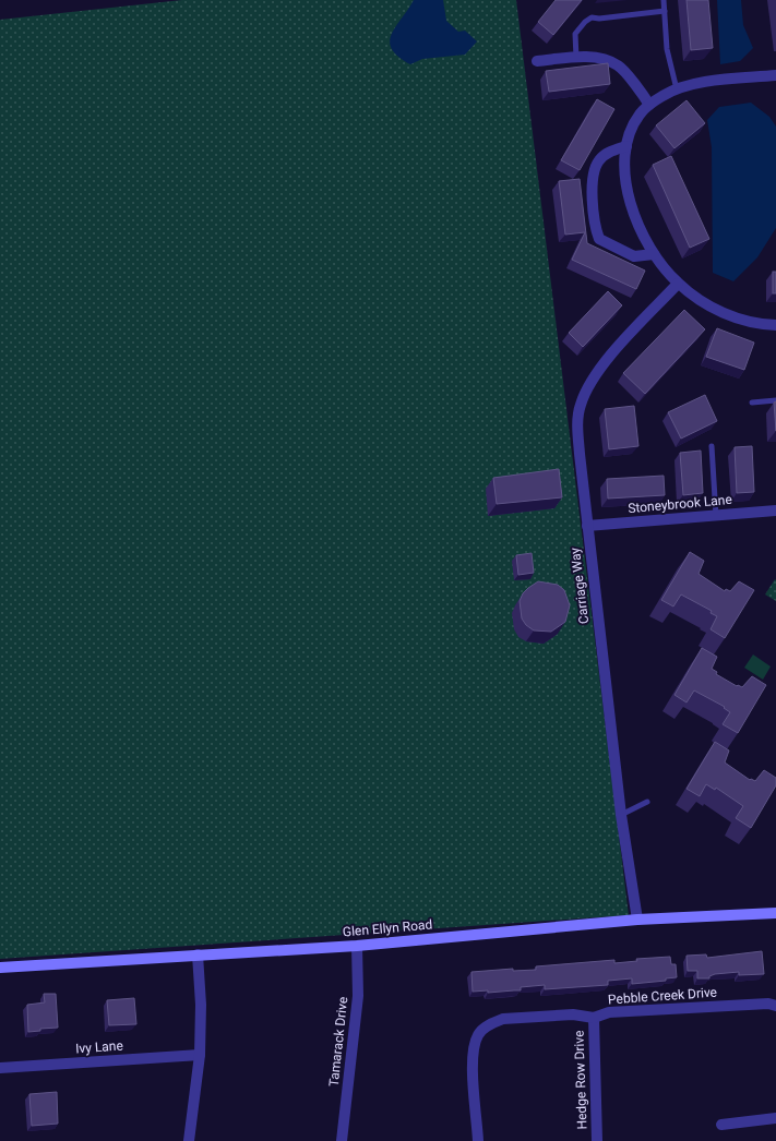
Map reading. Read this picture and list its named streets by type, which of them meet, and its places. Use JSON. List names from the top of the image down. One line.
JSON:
{"streets":{"street":["Stoneybrook Lane","Carriage Way","Glen Ellyn Road","Pebble Creek Drive","Tamarack Drive","Ivy Lane","Hedge Row Drive"]},"crossings":[["Stoneybrook Lane","Carriage Way"],["Carriage Way","Glen Ellyn Road"],["Glen Ellyn Road","Tamarack Drive"],["Pebble Creek Drive","Hedge Row Drive"]]}
